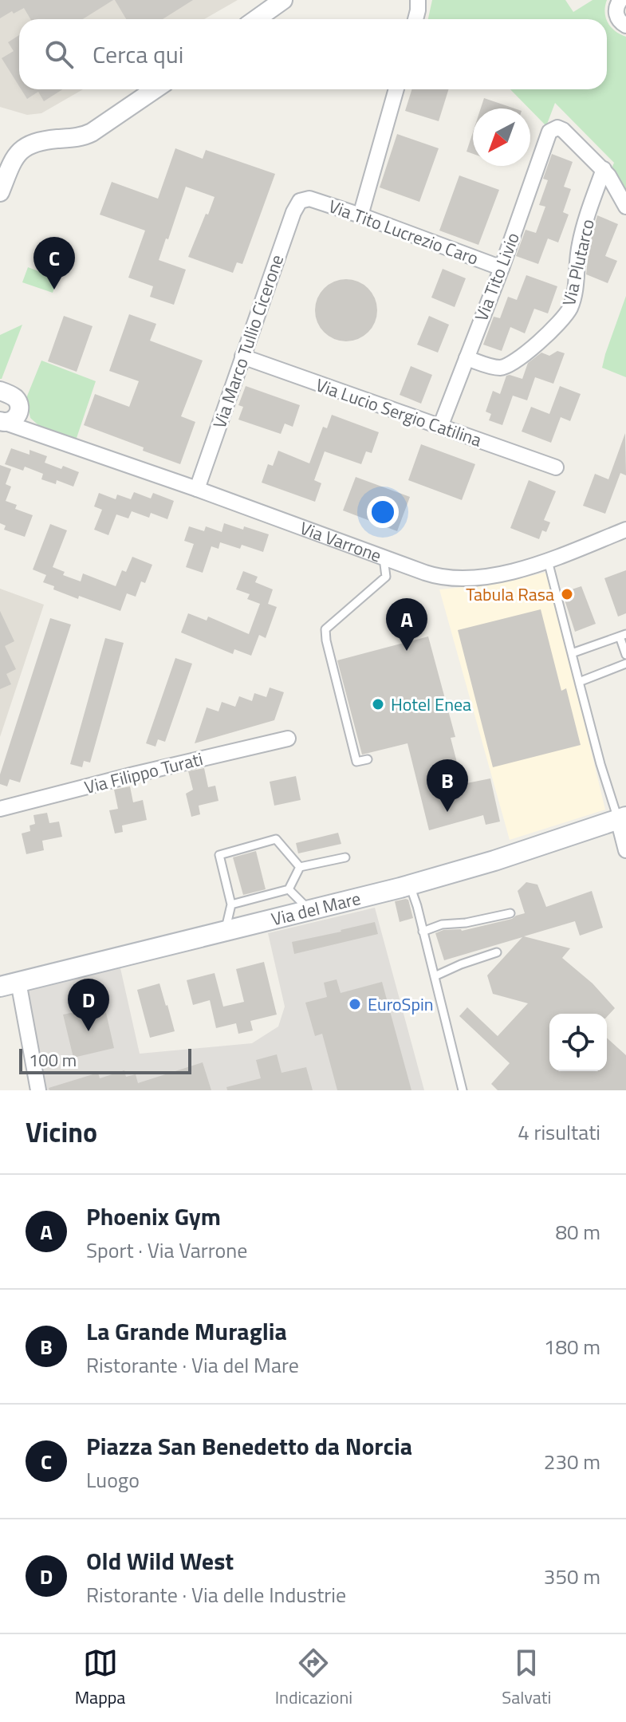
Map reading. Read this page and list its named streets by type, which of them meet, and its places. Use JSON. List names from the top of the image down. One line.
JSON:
{"streets":{"main road":["Via del Mare"],"street":["Via Tito Lucrezio Caro","Via Plutarco","Via Tito Livio","Via Marco Tullio Cicerone","Via Lucio Sergio Catilina","Via Varrone","Via Filippo Turati"]},"crossings":[["Via Tito Lucrezio Caro","Via Tito Livio"],["Via Tito Lucrezio Caro","Via Marco Tullio Cicerone"],["Via Plutarco","Via Tito Livio"],["Via Tito Livio","Via Lucio Sergio Catilina"],["Via Marco Tullio Cicerone","Via Lucio Sergio Catilina"],["Via Marco Tullio Cicerone","Via Varrone"]],"places":["Tabula Rasa","Hotel Enea","EuroSpin"],"scale_bar":"100 m","north":"bottom left","page":{"search":"Cerca qui","pins":["C","A","B","D"],"scale":"100 m","heading":["Vicino","4 risultati"],"list":[{"mark":"A","name":"Phoenix Gym","note":"Sport · Via Varrone","value":"80 m"},{"mark":"B","name":"La Grande Muraglia","note":"Ristorante · Via del Mare","value":"180 m"},{"mark":"C","name":"Piazza San Benedetto da Norcia","note":"Luogo","value":"230 m"},{"mark":"D","name":"Old Wild West","note":"Ristorante · Via delle Industrie","value":"350 m"}],"nav":["Mappa","Indicazioni","Salvati"]}}
